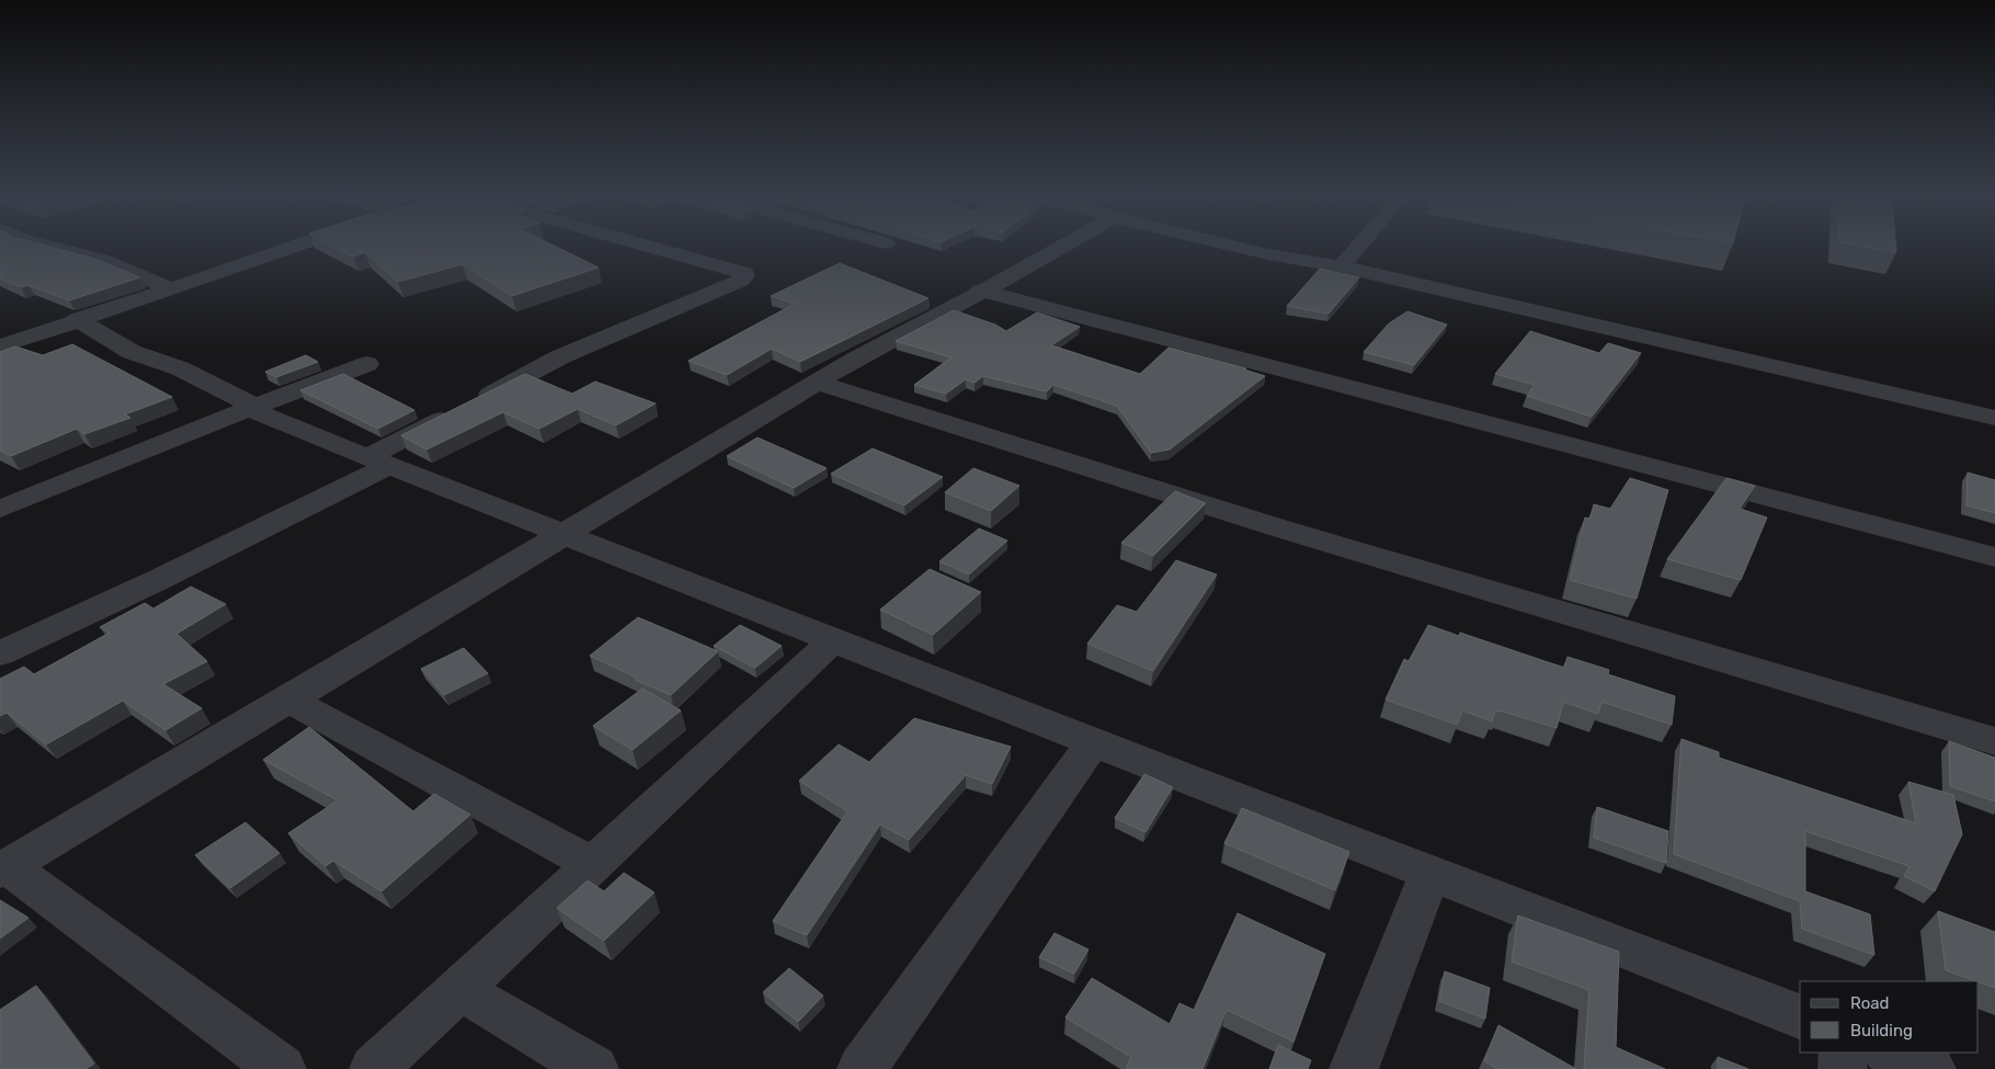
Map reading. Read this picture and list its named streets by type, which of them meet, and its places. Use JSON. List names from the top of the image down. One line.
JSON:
{"legend":["Road","Building"]}
